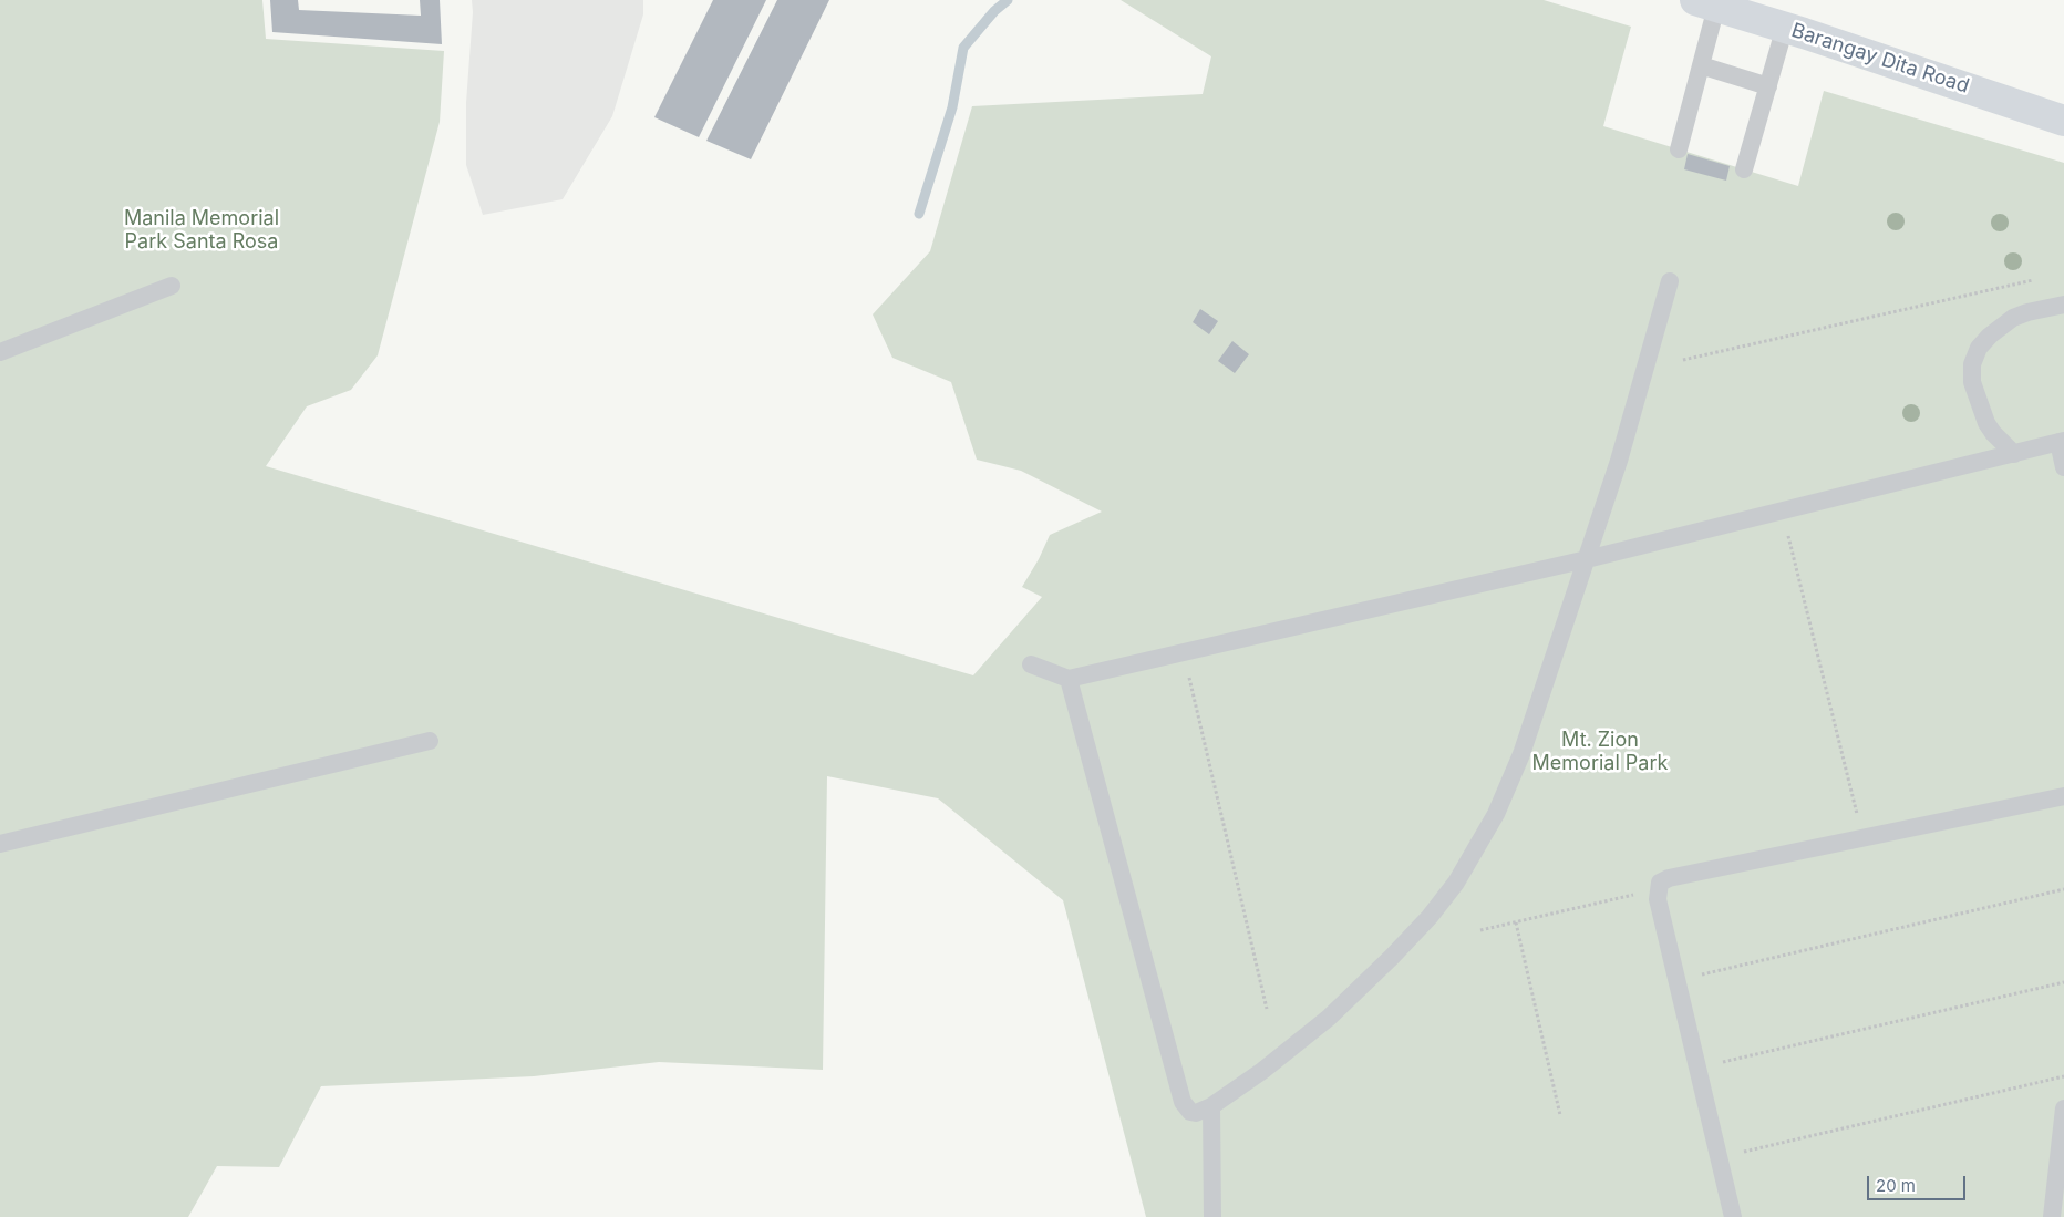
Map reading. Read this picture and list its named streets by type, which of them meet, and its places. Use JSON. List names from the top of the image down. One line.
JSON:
{"streets":{"street":["Barangay Dita Road"]},"parks":["Manila Memorial Park Santa Rosa","Mt. Zion Memorial Park"],"scale_bar":"20 m"}
